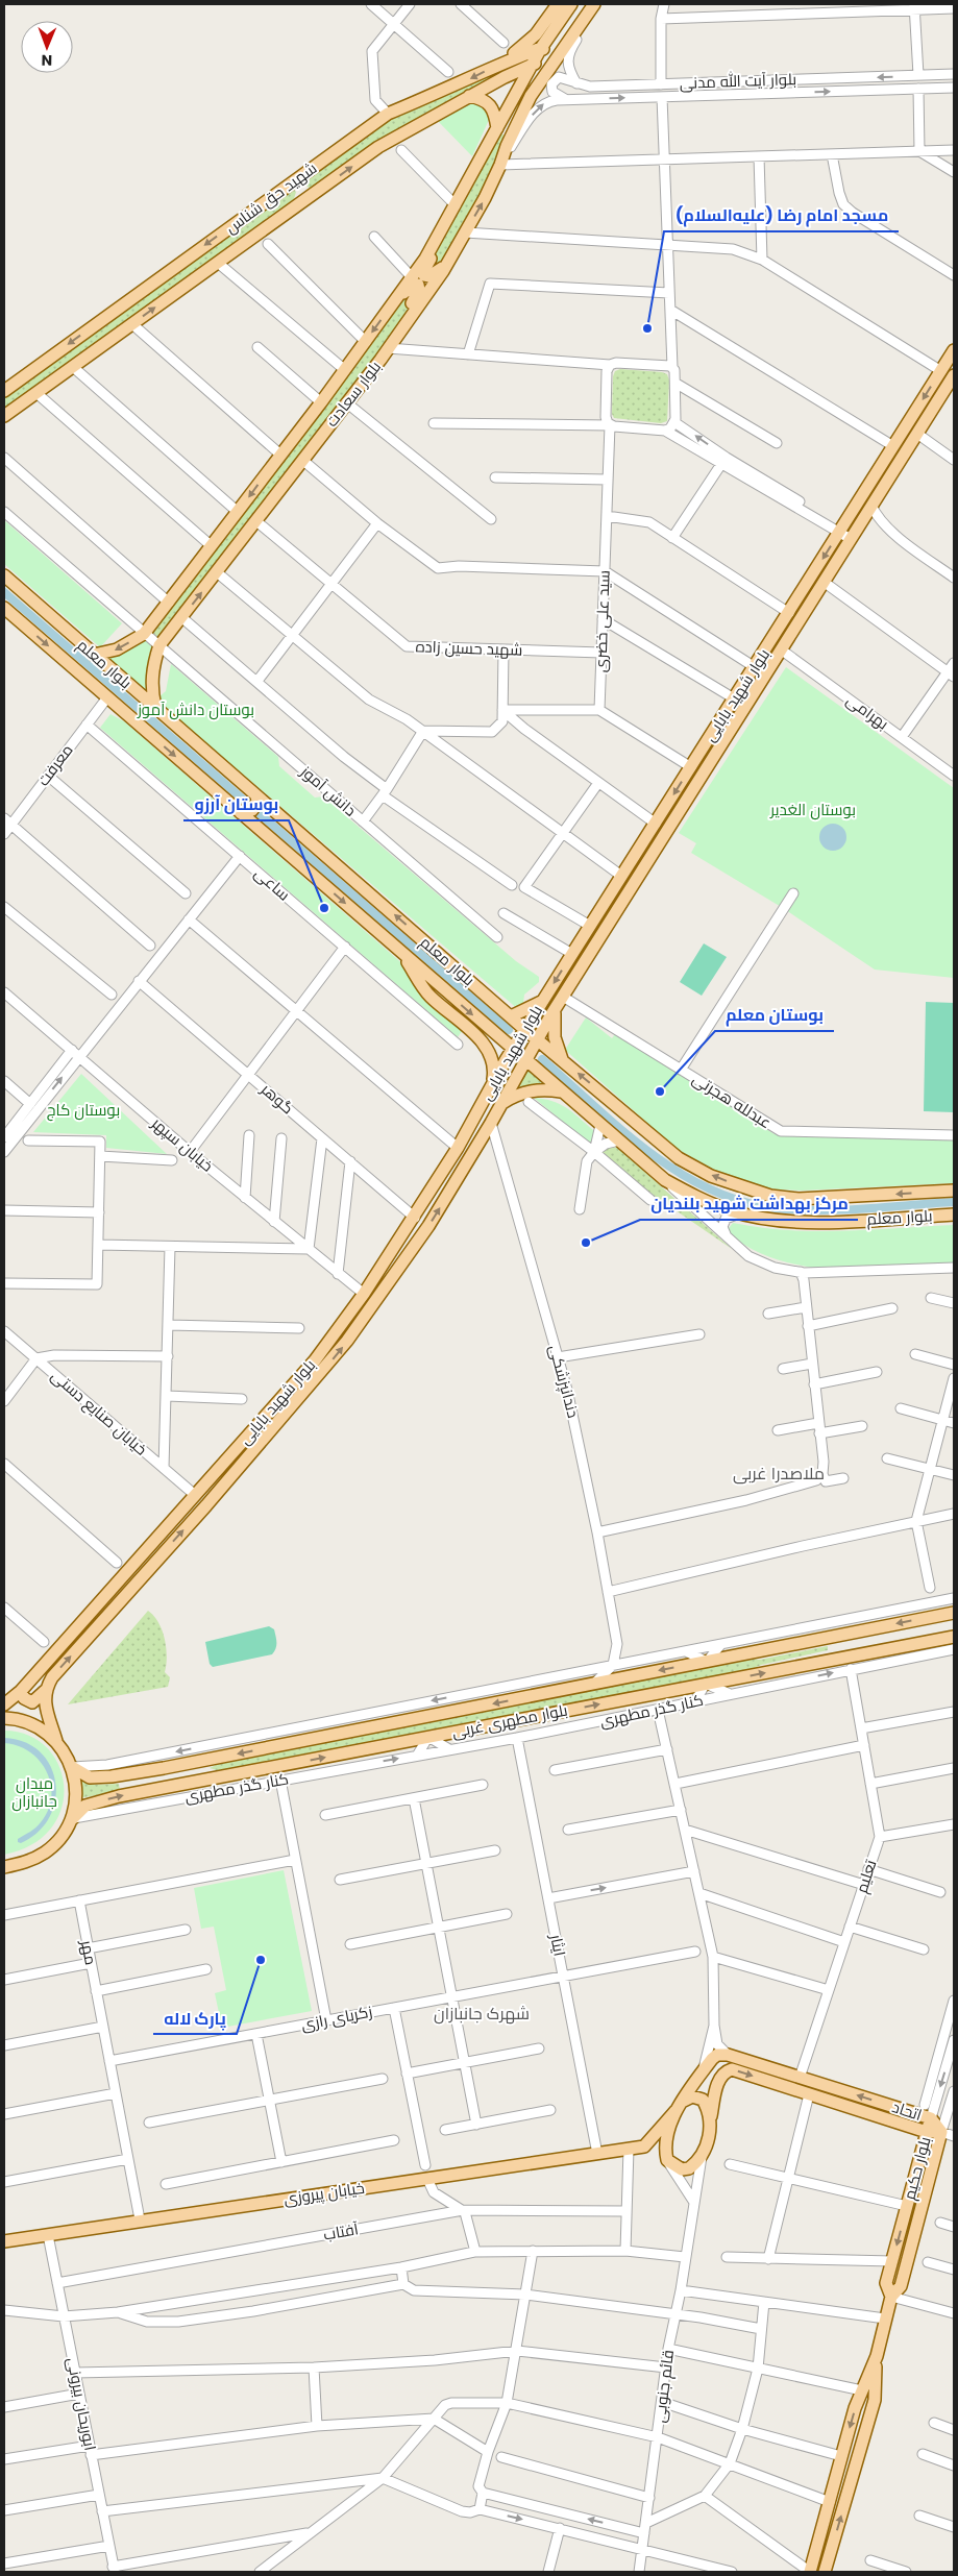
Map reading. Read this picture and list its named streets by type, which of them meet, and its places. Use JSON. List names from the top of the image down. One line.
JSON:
{"streets":{"main road":["شهید حق شناس","بلوار سعادت","بلوار معلم","بلوار شهید بابایی","بلوار مطهری غربی","اتحاد","بلوار حکیم","خیابان پیروزی"],"street":["بلوار آیت الله مدنی","سید علی خضری","شهید حسین زاده","بهرامی","معرفت","دانش آموز","ساعی","گوهر","عبدلله هجرتی","خیابان سپهر","دندانپزشکی","خیابان صنایع دستی","کنار گذر مطهری","تعلیم","ایثار","مهر","زکریای رازی","آفتاب","قائم جنوبی","ابوریحان بیرونی"]},"crossings":[["بلوار آیت الله مدنی","بلوار سعادت"],["شهید حق شناس","بلوار سعادت"],["بلوار سعادت","شهید حسین زاده"],["بلوار سعادت","بلوار معلم"],["بلوار سعادت","دانش آموز"],["سید علی خضری","شهید حسین زاده"],["بلوار معلم","بلوار شهید بابایی"],["بلوار معلم","معرفت"],["بلوار شهید بابایی","بهرامی"],["بلوار شهید بابایی","گوهر"],["بلوار شهید بابایی","عبدلله هجرتی"],["بلوار شهید بابایی","خیابان سپهر"],["بلوار شهید بابایی","دندانپزشکی"],["بلوار شهید بابایی","خیابان صنایع دستی"],["معرفت","ساعی"],["کنار گذر مطهری","بلوار مطهری غربی"],["کنار گذر مطهری","تعلیم"],["کنار گذر مطهری","ایثار"],["تعلیم","اتحاد"],["ایثار","زکریای رازی"],["ایثار","خیابان پیروزی"],["مهر","زکریای رازی"],["مهر","خیابان پیروزی"],["اتحاد","بلوار حکیم"],["خیابان پیروزی","ابوریحان بیرونی"],["آفتاب","ابوریحان بیرونی"]],"districts":["ملاصدرا غربی","شهرک جانبازان"],"parks":["بوستان دانش آموز","بوستان الغدیر","بوستان کاج","میدان جانبازان"],"places":["مسجد امام رضا (علیه‌السلام)","بوستان آرزو","بوستان معلم","مرکز بهداشت شهید بلندیان","پارک لاله"],"north":"bottom"}
